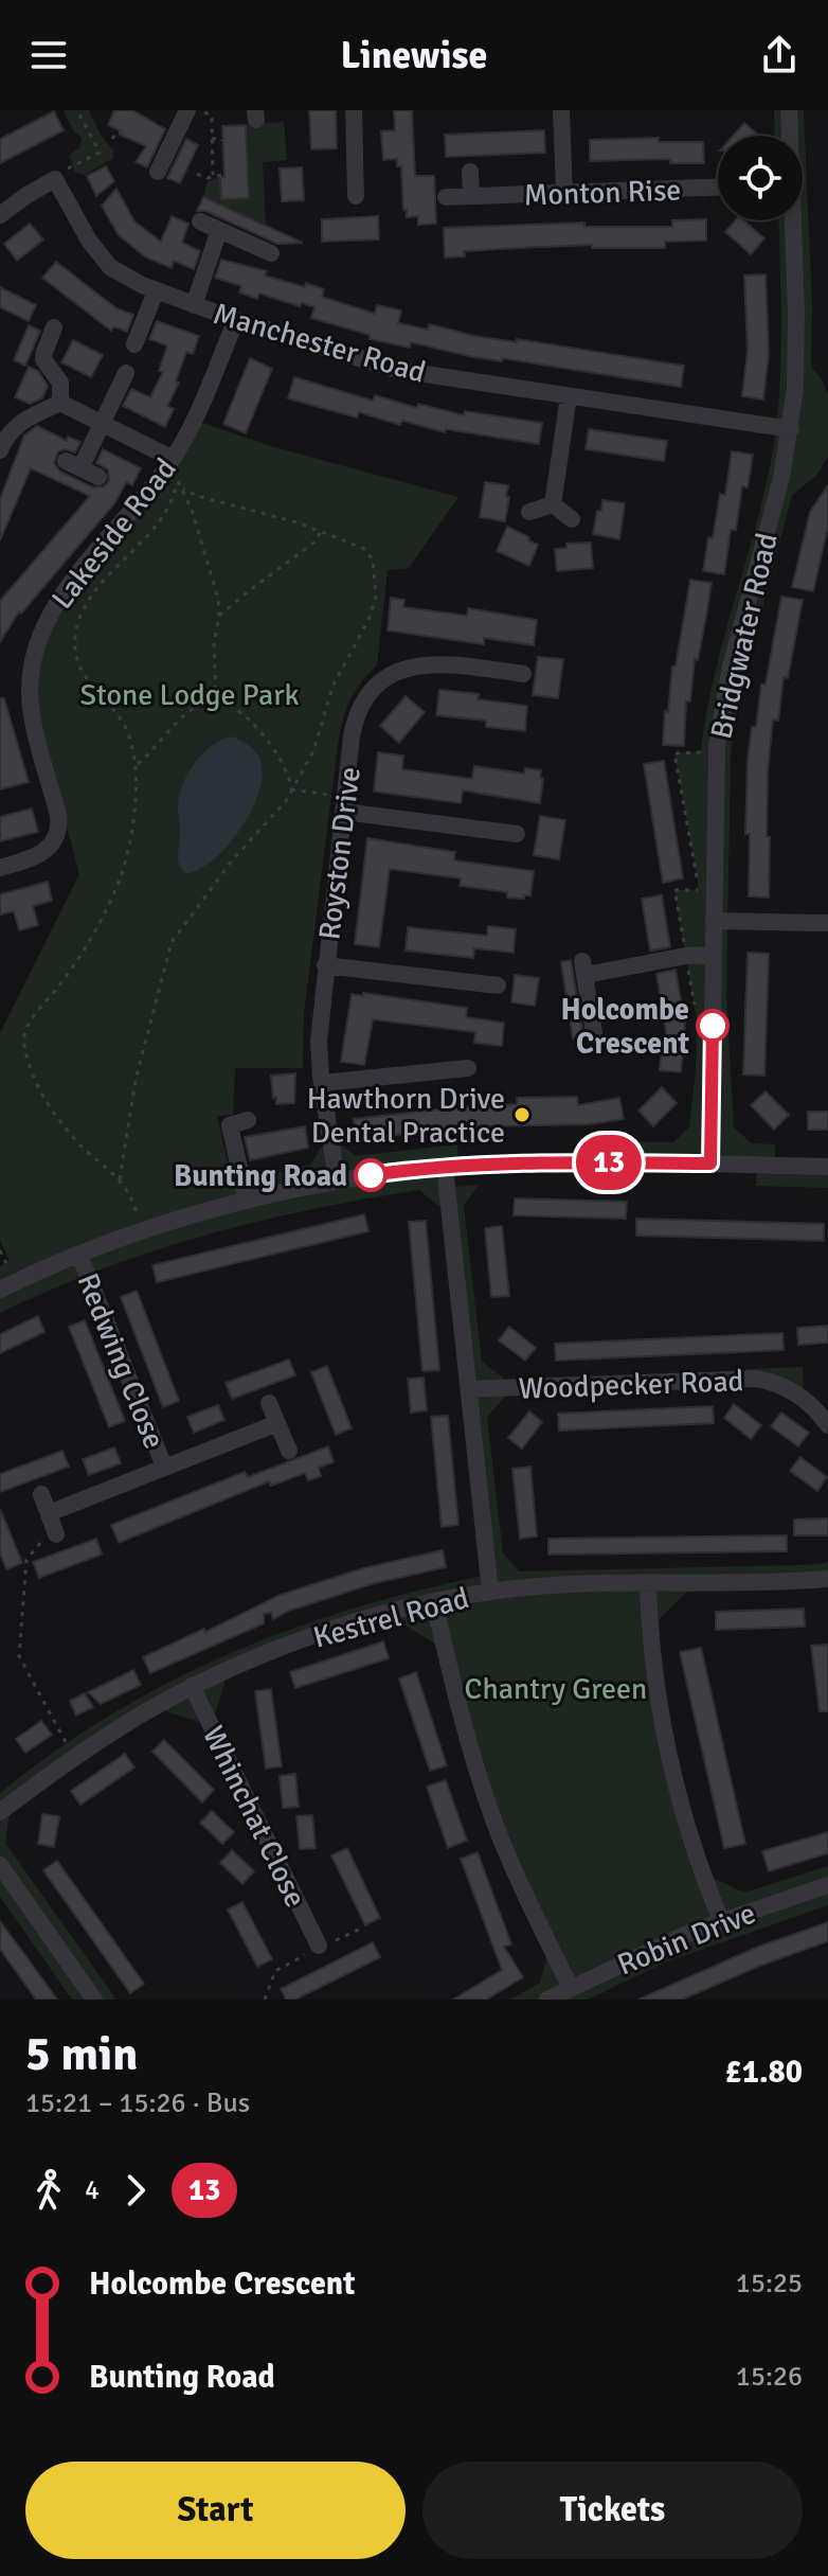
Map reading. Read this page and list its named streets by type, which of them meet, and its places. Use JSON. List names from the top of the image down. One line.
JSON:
{"streets":{"street":["Monton Rise","Manchester Road","Lakeside Road","Bridgwater Road","Royston Drive","Redwing Close","Woodpecker Road","Kestrel Road","Whinchat Close","Robin Drive"]},"crossings":[["Manchester Road","Lakeside Road"],["Manchester Road","Bridgwater Road"],["Kestrel Road","Whinchat Close"]],"parks":["Stone Lodge Park","Chantry Green"],"places":["Holcombe Crescent","Hawthorn Drive Dental Practice","Bunting Road"],"lines":["bus line 13"],"page":{"header":"Linewise","on_map":"13","heading":["5 min","15:21 – 15:26 · Bus","£1.80"],"legs":["4","13"],"list":[{"name":"Holcombe Crescent","value":"15:25"},{"name":"Bunting Road","value":"15:26"}],"buttons":["Start","Tickets"]}}
